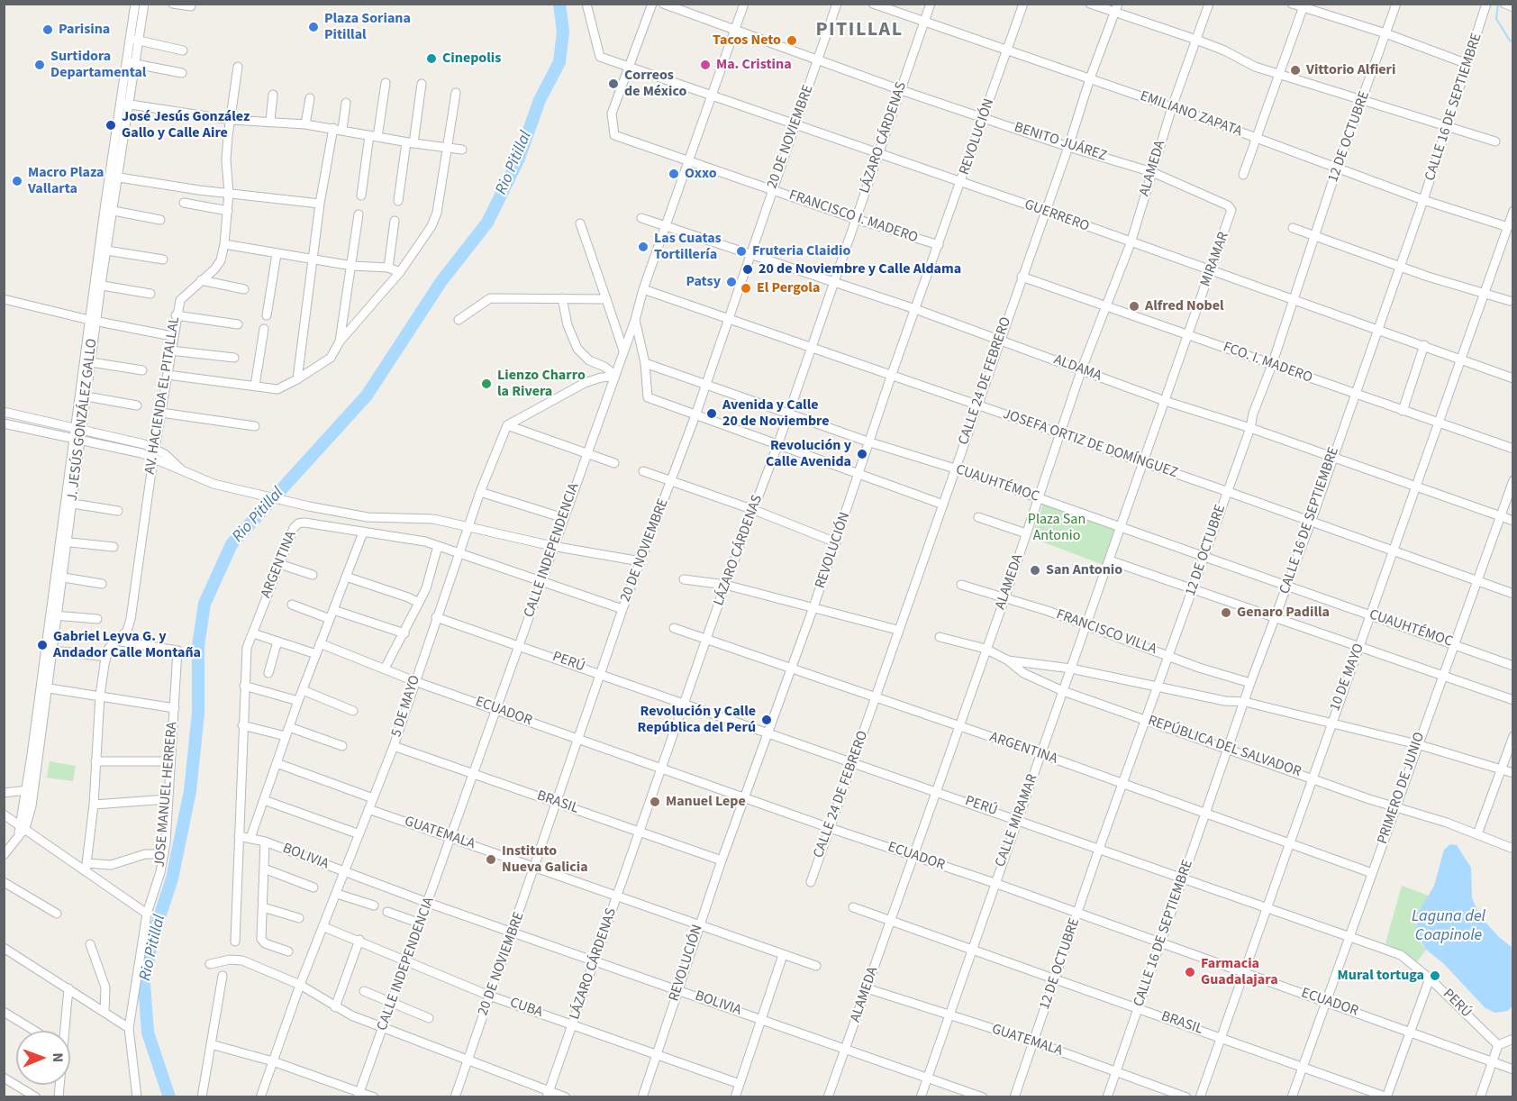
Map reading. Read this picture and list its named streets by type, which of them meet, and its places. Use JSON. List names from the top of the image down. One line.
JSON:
{"streets":{"street":["CALLE 16 DE SEPTIEMBRE","EMILIANO ZAPATA","20 DE NOVIEMBRE","REVOLUCIÓN","12 DE OCTUBRE","LÁZARO CÁRDENAS","BENITO JUÁREZ","ALAMEDA","GUERRERO","FRANCISCO I. MADERO","MIRAMAR","FCO. I. MADERO","ALDAMA","CALLE 24 DE FEBRERO","AV. HACIENDA EL PITALLAL","J. JESÚS GONZÁLEZ GALLO","JOSEFA ORTIZ DE DOMÍNGUEZ","CUAUHTÉMOC","CALLE INDEPENDENCIA","ARGENTINA","FRANCISCO VILLA","PERÚ","10 DE MAYO","5 DE MAYO","ECUADOR","REPÚBLICA DEL SALVADOR","PRIMERO DE JUNIO","JOSE MANUEL HERRERA","BRASIL","CALLE MIRAMAR","GUATEMALA","BOLIVIA","CUBA"]},"crossings":[["CALLE 16 DE SEPTIEMBRE","EMILIANO ZAPATA"],["CALLE 16 DE SEPTIEMBRE","GUERRERO"],["CALLE 16 DE SEPTIEMBRE","FCO. I. MADERO"],["CALLE 16 DE SEPTIEMBRE","ALDAMA"],["CALLE 16 DE SEPTIEMBRE","JOSEFA ORTIZ DE DOMÍNGUEZ"],["CALLE 16 DE SEPTIEMBRE","CUAUHTÉMOC"],["CALLE 16 DE SEPTIEMBRE","ARGENTINA"],["CALLE 16 DE SEPTIEMBRE","FRANCISCO VILLA"],["CALLE 16 DE SEPTIEMBRE","PERÚ"],["CALLE 16 DE SEPTIEMBRE","ECUADOR"],["CALLE 16 DE SEPTIEMBRE","REPÚBLICA DEL SALVADOR"],["CALLE 16 DE SEPTIEMBRE","BRASIL"],["CALLE 16 DE SEPTIEMBRE","GUATEMALA"],["EMILIANO ZAPATA","REVOLUCIÓN"],["EMILIANO ZAPATA","12 DE OCTUBRE"],["EMILIANO ZAPATA","LÁZARO CÁRDENAS"],["EMILIANO ZAPATA","ALAMEDA"],["EMILIANO ZAPATA","CALLE 24 DE FEBRERO"],["EMILIANO ZAPATA","10 DE MAYO"],["20 DE NOVIEMBRE","BENITO JUÁREZ"],["20 DE NOVIEMBRE","GUERRERO"],["20 DE NOVIEMBRE","FRANCISCO I. MADERO"],["20 DE NOVIEMBRE","ALDAMA"],["20 DE NOVIEMBRE","JOSEFA ORTIZ DE DOMÍNGUEZ"],["20 DE NOVIEMBRE","CUAUHTÉMOC"],["20 DE NOVIEMBRE","ARGENTINA"],["20 DE NOVIEMBRE","PERÚ"],["20 DE NOVIEMBRE","ECUADOR"],["20 DE NOVIEMBRE","BRASIL"],["20 DE NOVIEMBRE","GUATEMALA"],["20 DE NOVIEMBRE","BOLIVIA"],["20 DE NOVIEMBRE","CUBA"],["REVOLUCIÓN","BENITO JUÁREZ"],["REVOLUCIÓN","GUERRERO"],["REVOLUCIÓN","FRANCISCO I. MADERO"],["REVOLUCIÓN","ALDAMA"],["REVOLUCIÓN","JOSEFA ORTIZ DE DOMÍNGUEZ"],["REVOLUCIÓN","CUAUHTÉMOC"],["REVOLUCIÓN","ARGENTINA"],["REVOLUCIÓN","PERÚ"],["REVOLUCIÓN","ECUADOR"],["REVOLUCIÓN","BRASIL"],["REVOLUCIÓN","GUATEMALA"],["REVOLUCIÓN","BOLIVIA"],["REVOLUCIÓN","CUBA"],["12 DE OCTUBRE","GUERRERO"],["12 DE OCTUBRE","FCO. I. MADERO"],["12 DE OCTUBRE","ALDAMA"],["12 DE OCTUBRE","JOSEFA ORTIZ DE DOMÍNGUEZ"],["12 DE OCTUBRE","CUAUHTÉMOC"],["12 DE OCTUBRE","ARGENTINA"],["12 DE OCTUBRE","FRANCISCO VILLA"],["12 DE OCTUBRE","PERÚ"],["12 DE OCTUBRE","ECUADOR"],["12 DE OCTUBRE","REPÚBLICA DEL SALVADOR"],["12 DE OCTUBRE","BRASIL"],["12 DE OCTUBRE","GUATEMALA"],["LÁZARO CÁRDENAS","BENITO JUÁREZ"],["LÁZARO CÁRDENAS","GUERRERO"],["LÁZARO CÁRDENAS","FRANCISCO I. MADERO"],["LÁZARO CÁRDENAS","ALDAMA"],["LÁZARO CÁRDENAS","JOSEFA ORTIZ DE DOMÍNGUEZ"],["LÁZARO CÁRDENAS","CUAUHTÉMOC"],["LÁZARO CÁRDENAS","ARGENTINA"],["LÁZARO CÁRDENAS","PERÚ"],["LÁZARO CÁRDENAS","ECUADOR"],["LÁZARO CÁRDENAS","BRASIL"],["LÁZARO CÁRDENAS","GUATEMALA"],["LÁZARO CÁRDENAS","BOLIVIA"],["LÁZARO CÁRDENAS","CUBA"],["BENITO JUÁREZ","ALAMEDA"],["BENITO JUÁREZ","MIRAMAR"],["BENITO JUÁREZ","CALLE 24 DE FEBRERO"],["BENITO JUÁREZ","CALLE INDEPENDENCIA"],["ALAMEDA","GUERRERO"],["ALAMEDA","MIRAMAR"],["ALAMEDA","FCO. I. MADERO"],["ALAMEDA","ALDAMA"],["ALAMEDA","JOSEFA ORTIZ DE DOMÍNGUEZ"],["ALAMEDA","CUAUHTÉMOC"],["ALAMEDA","ARGENTINA"],["ALAMEDA","FRANCISCO VILLA"],["ALAMEDA","PERÚ"],["ALAMEDA","ECUADOR"],["ALAMEDA","REPÚBLICA DEL SALVADOR"],["ALAMEDA","BRASIL"],["ALAMEDA","GUATEMALA"],["ALAMEDA","BOLIVIA"],["GUERRERO","FRANCISCO I. MADERO"],["GUERRERO","MIRAMAR"],["GUERRERO","CALLE 24 DE FEBRERO"],["GUERRERO","CALLE INDEPENDENCIA"],["GUERRERO","10 DE MAYO"],["FRANCISCO I. MADERO","CALLE INDEPENDENCIA"],["MIRAMAR","FCO. I. MADERO"],["MIRAMAR","ALDAMA"],["MIRAMAR","CALLE MIRAMAR"],["FCO. I. MADERO","CALLE 24 DE FEBRERO"],["FCO. I. MADERO","10 DE MAYO"],["ALDAMA","CALLE 24 DE FEBRERO"],["ALDAMA","CALLE INDEPENDENCIA"],["ALDAMA","10 DE MAYO"],["ALDAMA","PRIMERO DE JUNIO"],["CALLE 24 DE FEBRERO","JOSEFA ORTIZ DE DOMÍNGUEZ"],["CALLE 24 DE FEBRERO","CUAUHTÉMOC"],["CALLE 24 DE FEBRERO","ARGENTINA"],["CALLE 24 DE FEBRERO","PERÚ"],["CALLE 24 DE FEBRERO","ECUADOR"],["AV. HACIENDA EL PITALLAL","JOSE MANUEL HERRERA"],["JOSEFA ORTIZ DE DOMÍNGUEZ","CALLE INDEPENDENCIA"],["JOSEFA ORTIZ DE DOMÍNGUEZ","10 DE MAYO"],["JOSEFA ORTIZ DE DOMÍNGUEZ","PRIMERO DE JUNIO"],["JOSEFA ORTIZ DE DOMÍNGUEZ","CALLE MIRAMAR"],["CUAUHTÉMOC","10 DE MAYO"],["CUAUHTÉMOC","PRIMERO DE JUNIO"],["CUAUHTÉMOC","CALLE MIRAMAR"],["CALLE INDEPENDENCIA","ARGENTINA"],["CALLE INDEPENDENCIA","PERÚ"],["CALLE INDEPENDENCIA","ECUADOR"],["CALLE INDEPENDENCIA","BRASIL"],["CALLE INDEPENDENCIA","GUATEMALA"],["CALLE INDEPENDENCIA","BOLIVIA"],["CALLE INDEPENDENCIA","CUBA"],["ARGENTINA","10 DE MAYO"],["ARGENTINA","5 DE MAYO"],["ARGENTINA","PRIMERO DE JUNIO"],["ARGENTINA","CALLE MIRAMAR"],["ARGENTINA","BOLIVIA"],["FRANCISCO VILLA","CALLE MIRAMAR"],["PERÚ","10 DE MAYO"],["PERÚ","5 DE MAYO"],["PERÚ","PRIMERO DE JUNIO"],["PERÚ","CALLE MIRAMAR"],["10 DE MAYO","ECUADOR"],["10 DE MAYO","REPÚBLICA DEL SALVADOR"],["10 DE MAYO","BRASIL"],["5 DE MAYO","ECUADOR"],["5 DE MAYO","BRASIL"],["5 DE MAYO","GUATEMALA"],["5 DE MAYO","BOLIVIA"],["5 DE MAYO","CUBA"],["ECUADOR","PRIMERO DE JUNIO"],["ECUADOR","CALLE MIRAMAR"],["REPÚBLICA DEL SALVADOR","PRIMERO DE JUNIO"],["REPÚBLICA DEL SALVADOR","CALLE MIRAMAR"],["PRIMERO DE JUNIO","BRASIL"],["BRASIL","CALLE MIRAMAR"],["CALLE MIRAMAR","GUATEMALA"],["CALLE MIRAMAR","BOLIVIA"]],"districts":["PITILLAL"],"water":["Rio Pitillal","Laguna del Coapinole"],"parks":["Plaza San Antonio"],"places":["Plaza Soriana Pitillal","Parisina","Tacos Neto","Cinepolis","Surtidora Departamental","Ma. Cristina","Vittorio Alfieri","Correos de México","José Jesús González Gallo y Calle Aire","Oxxo","Macro Plaza Vallarta","Las Cuatas Tortillería","Fruteria Claidio","20 de Noviembre y Calle Aldama","Patsy","El Pergola","Alfred Nobel","Lienzo Charro la Rivera","Avenida y Calle 20 de Noviembre","Revolución y Calle Avenida","San Antonio","Genaro Padilla","Gabriel Leyva G. y Andador Calle Montaña","Revolución y Calle República del Perú","Manuel Lepe","Instituto Nueva Galicia","Farmacia Guadalajara","Mural tortuga"],"north":"right"}
